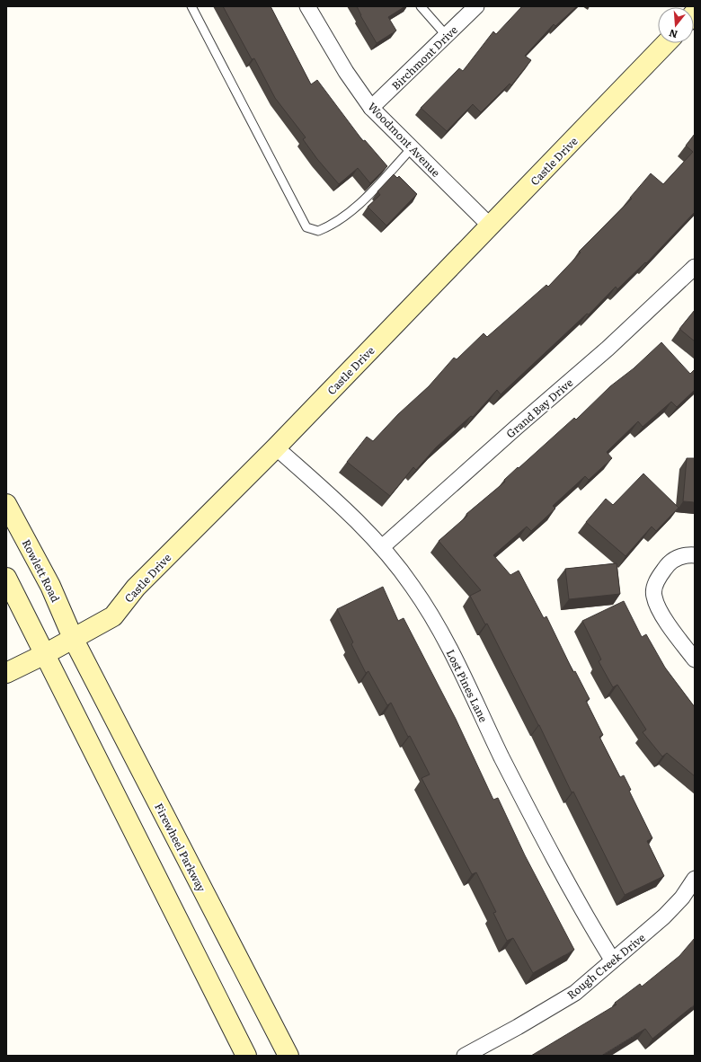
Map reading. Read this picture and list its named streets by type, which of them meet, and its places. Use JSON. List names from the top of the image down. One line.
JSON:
{"streets":{"main road":["Castle Drive","Rowlett Road","Firewheel Parkway"],"street":["Birchmont Drive","Woodmont Avenue","Grand Bay Drive","Lost Pines Lane","Rough Creek Drive"]},"crossings":[["Birchmont Drive","Woodmont Avenue"],["Woodmont Avenue","Castle Drive"],["Castle Drive","Rowlett Road"],["Castle Drive","Lost Pines Lane"],["Castle Drive","Firewheel Parkway"],["Grand Bay Drive","Lost Pines Lane"],["Rowlett Road","Firewheel Parkway"],["Lost Pines Lane","Rough Creek Drive"]],"north":"bottom"}
